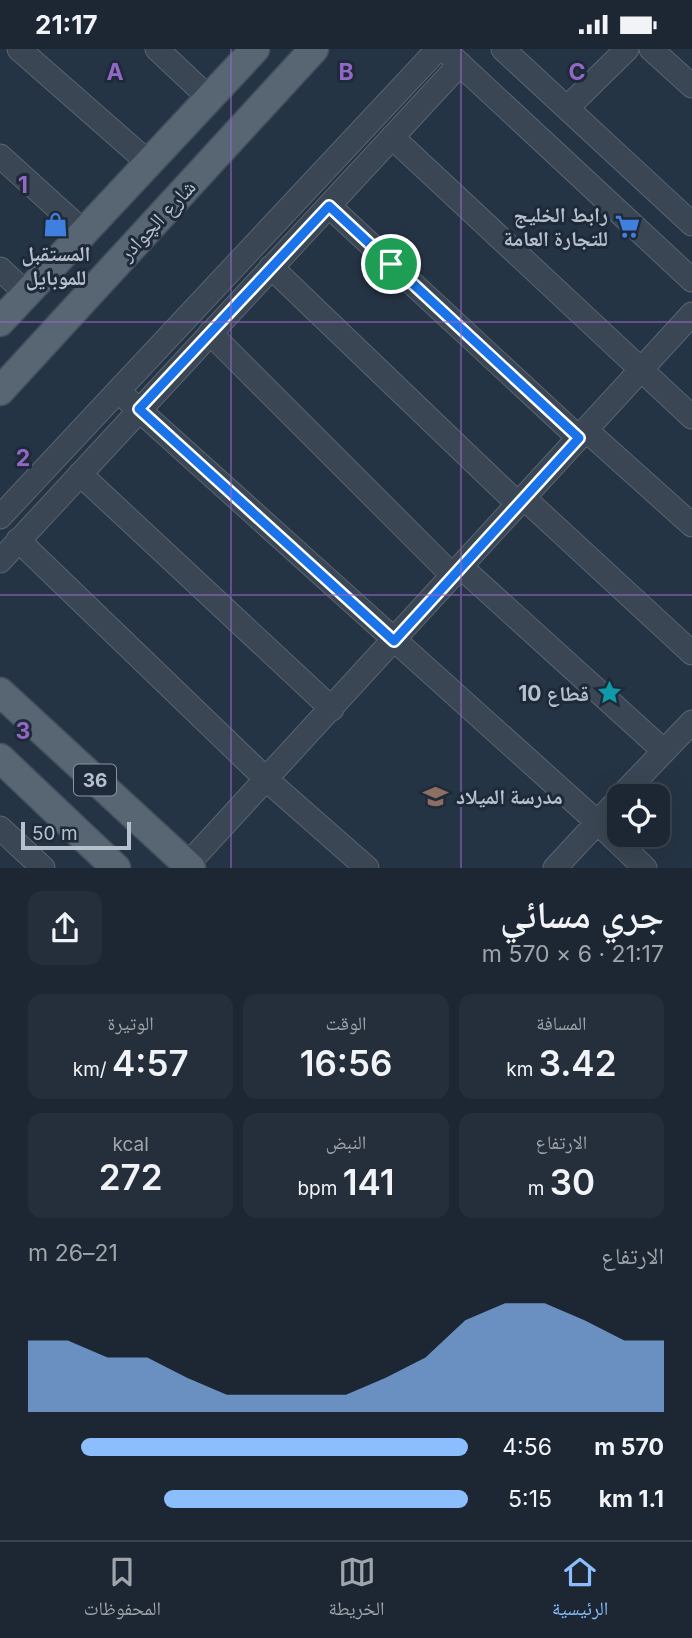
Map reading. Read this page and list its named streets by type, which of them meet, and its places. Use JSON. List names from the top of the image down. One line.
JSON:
{"streets":{"main road":["شارع الچوادر","36"]},"places":{"shop":["المستقبل للموبايل"],"supermarket":["رابط الخليج للتجارة العامة"],"place":["قطاع 10"],"school or university":["مدرسة الميلاد"]},"scale_bar":"50 m","page":{"status":"21:17","scale":"50 m","heading":["جري مسائي","21:17 · 6 × 570 m"],"stats":[["المسافة","3.42 km"],["الوقت","16:56"],["الوتيرة","4:57 /km"],["الارتفاع","30 m"],["النبض","141 bpm"],["kcal","272"]],"chart":["الارتفاع","21–26 m"],"list":[{"name":"570 m","note":"4:56"},{"name":"1.1 km","note":"5:15"}],"tabs":["الرئيسية","الخريطة","المحفوظات"]},"grid":{"columns":["A","B","C"],"rows":["1","2","3"]}}
